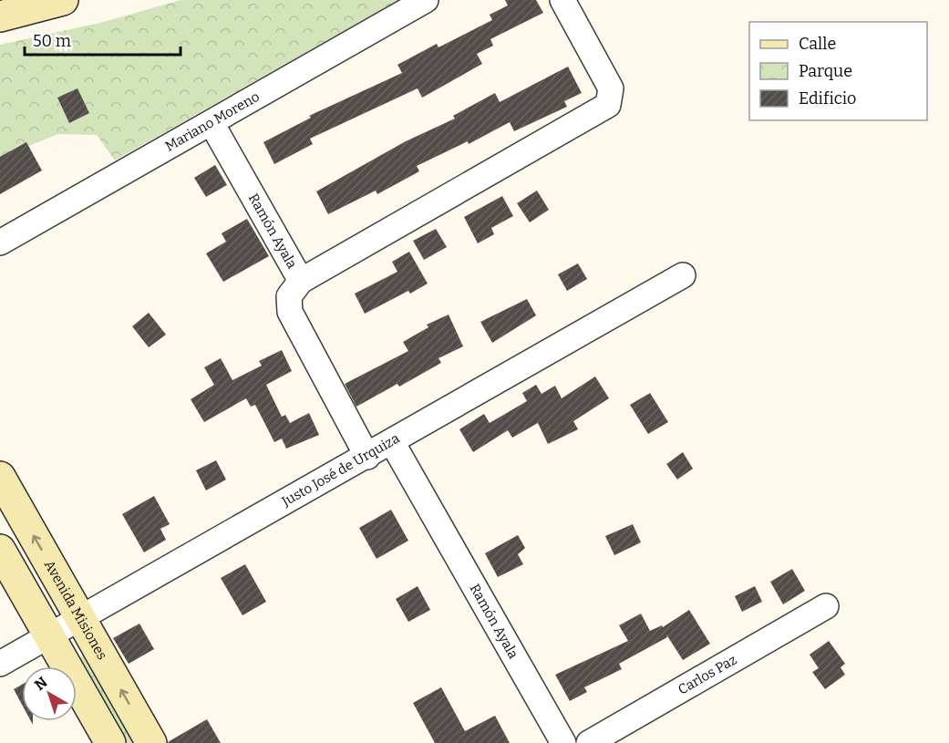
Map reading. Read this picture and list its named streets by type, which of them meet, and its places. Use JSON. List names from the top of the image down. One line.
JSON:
{"streets":{"main road":["Avenida Misiones"],"street":["Mariano Moreno","Ramón Ayala","Justo José de Urquiza","Carlos Paz"]},"crossings":[["Mariano Moreno","Ramón Ayala"],["Ramón Ayala","Justo José de Urquiza"],["Justo José de Urquiza","Avenida Misiones"]],"legend":["Calle","Parque","Edificio"],"scale_bar":"50 m","north":"top left"}
